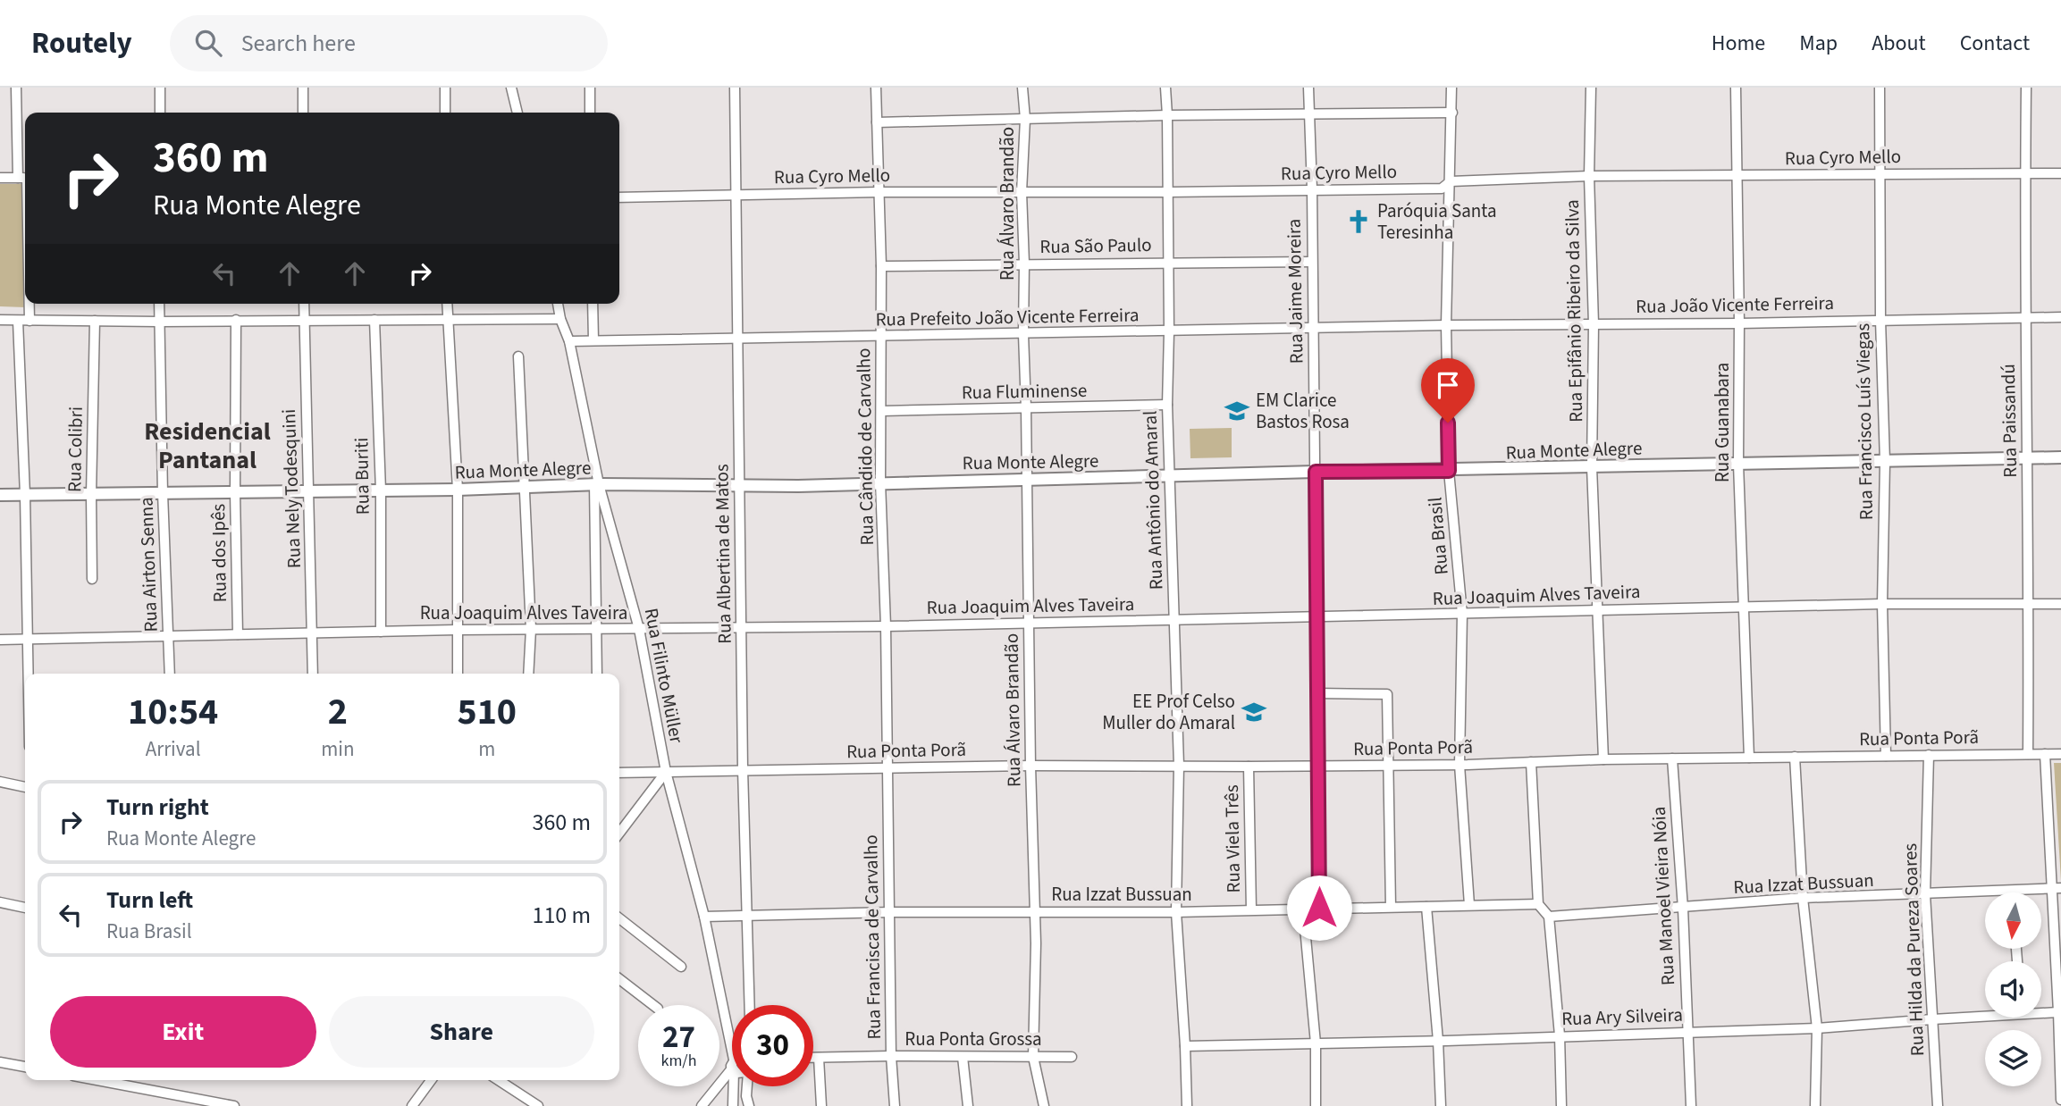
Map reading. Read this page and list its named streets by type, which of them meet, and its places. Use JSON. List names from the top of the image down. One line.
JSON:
{"streets":{"street":["Rua Cyro Mello","Rua Álvaro Brandão","Rua São Paulo","Rua Jaime Moreira","Rua João Vicente Ferreira","Rua Epifânio Ribeiro da Silva","Rua Prefeito João Vicente Ferreira","Rua Fluminense","Rua Paissandú","Rua Francisco Luís Viegas","Rua Guanabara","Rua Cândido de Carvalho","Rua Colibri","Rua Monte Alegre","Rua Buriti","Rua Nely Todesquini","Rua Antônio do Amaral","Rua Brasil","Rua dos Ipês","Rua Albertina de Matos","Rua Airton Senna","Rua Joaquim Alves Taveira","Rua Filinto Müller","Rua Ponta Porã","Rua Viela Três","Rua Izzat Bussuan","Rua Manoel Vieira Nóia","Rua Francisca de Carvalho","Rua Hilda da Pureza Soares","Rua Ary Silveira","Rua Ponta Grossa"]},"crossings":[["Rua Cyro Mello","Rua Álvaro Brandão"],["Rua Cyro Mello","Rua Jaime Moreira"],["Rua Cyro Mello","Rua Epifânio Ribeiro da Silva"],["Rua Cyro Mello","Rua Paissandú"],["Rua Cyro Mello","Rua Francisco Luís Viegas"],["Rua Cyro Mello","Rua Guanabara"],["Rua Cyro Mello","Rua Cândido de Carvalho"],["Rua Cyro Mello","Rua Antônio do Amaral"],["Rua Cyro Mello","Rua Brasil"],["Rua Cyro Mello","Rua Albertina de Matos"],["Rua Álvaro Brandão","Rua São Paulo"],["Rua Álvaro Brandão","Rua Prefeito João Vicente Ferreira"],["Rua Álvaro Brandão","Rua Fluminense"],["Rua Álvaro Brandão","Rua Monte Alegre"],["Rua Álvaro Brandão","Rua Joaquim Alves Taveira"],["Rua Álvaro Brandão","Rua Ponta Porã"],["Rua Álvaro Brandão","Rua Izzat Bussuan"],["Rua Álvaro Brandão","Rua Ponta Grossa"],["Rua São Paulo","Rua Jaime Moreira"],["Rua São Paulo","Rua Cândido de Carvalho"],["Rua São Paulo","Rua Antônio do Amaral"],["Rua Jaime Moreira","Rua Prefeito João Vicente Ferreira"],["Rua Jaime Moreira","Rua Monte Alegre"],["Rua Jaime Moreira","Rua Joaquim Alves Taveira"],["Rua Jaime Moreira","Rua Ponta Porã"],["Rua Jaime Moreira","Rua Izzat Bussuan"],["Rua João Vicente Ferreira","Rua Epifânio Ribeiro da Silva"],["Rua João Vicente Ferreira","Rua Prefeito João Vicente Ferreira"],["Rua João Vicente Ferreira","Rua Paissandú"],["Rua João Vicente Ferreira","Rua Francisco Luís Viegas"],["Rua João Vicente Ferreira","Rua Guanabara"],["Rua João Vicente Ferreira","Rua Brasil"],["Rua Epifânio Ribeiro da Silva","Rua Monte Alegre"],["Rua Epifânio Ribeiro da Silva","Rua Joaquim Alves Taveira"],["Rua Epifânio Ribeiro da Silva","Rua Ponta Porã"],["Rua Prefeito João Vicente Ferreira","Rua Cândido de Carvalho"],["Rua Prefeito João Vicente Ferreira","Rua Antônio do Amaral"],["Rua Prefeito João Vicente Ferreira","Rua Brasil"],["Rua Prefeito João Vicente Ferreira","Rua Albertina de Matos"],["Rua Prefeito João Vicente Ferreira","Rua Filinto Müller"],["Rua Fluminense","Rua Cândido de Carvalho"],["Rua Fluminense","Rua Antônio do Amaral"],["Rua Paissandú","Rua Monte Alegre"],["Rua Paissandú","Rua Joaquim Alves Taveira"],["Rua Paissandú","Rua Ponta Porã"],["Rua Francisco Luís Viegas","Rua Monte Alegre"],["Rua Francisco Luís Viegas","Rua Joaquim Alves Taveira"],["Rua Francisco Luís Viegas","Rua Ponta Porã"],["Rua Guanabara","Rua Monte Alegre"],["Rua Guanabara","Rua Joaquim Alves Taveira"],["Rua Guanabara","Rua Ponta Porã"],["Rua Cândido de Carvalho","Rua Monte Alegre"],["Rua Cândido de Carvalho","Rua Joaquim Alves Taveira"],["Rua Cândido de Carvalho","Rua Ponta Porã"],["Rua Cândido de Carvalho","Rua Francisca de Carvalho"],["Rua Colibri","Rua Monte Alegre"],["Rua Monte Alegre","Rua Buriti"],["Rua Monte Alegre","Rua Nely Todesquini"],["Rua Monte Alegre","Rua Antônio do Amaral"],["Rua Monte Alegre","Rua Brasil"],["Rua Monte Alegre","Rua dos Ipês"],["Rua Monte Alegre","Rua Albertina de Matos"],["Rua Monte Alegre","Rua Airton Senna"],["Rua Monte Alegre","Rua Filinto Müller"],["Rua Buriti","Rua Joaquim Alves Taveira"],["Rua Nely Todesquini","Rua Joaquim Alves Taveira"],["Rua Antônio do Amaral","Rua Joaquim Alves Taveira"],["Rua Antônio do Amaral","Rua Ponta Porã"],["Rua Antônio do Amaral","Rua Izzat Bussuan"],["Rua Antônio do Amaral","Rua Ary Silveira"],["Rua Brasil","Rua Joaquim Alves Taveira"],["Rua Brasil","Rua Ponta Porã"],["Rua Brasil","Rua Izzat Bussuan"],["Rua dos Ipês","Rua Joaquim Alves Taveira"],["Rua Albertina de Matos","Rua Joaquim Alves Taveira"],["Rua Albertina de Matos","Rua Ponta Porã"],["Rua Albertina de Matos","Rua Izzat Bussuan"],["Rua Airton Senna","Rua Joaquim Alves Taveira"],["Rua Joaquim Alves Taveira","Rua Filinto Müller"],["Rua Filinto Müller","Rua Ponta Porã"],["Rua Filinto Müller","Rua Izzat Bussuan"],["Rua Ponta Porã","Rua Viela Três"],["Rua Ponta Porã","Rua Manoel Vieira Nóia"],["Rua Ponta Porã","Rua Francisca de Carvalho"],["Rua Ponta Porã","Rua Hilda da Pureza Soares"],["Rua Viela Três","Rua Izzat Bussuan"],["Rua Izzat Bussuan","Rua Manoel Vieira Nóia"],["Rua Izzat Bussuan","Rua Francisca de Carvalho"],["Rua Izzat Bussuan","Rua Hilda da Pureza Soares"],["Rua Manoel Vieira Nóia","Rua Ary Silveira"],["Rua Francisca de Carvalho","Rua Ponta Grossa"],["Rua Hilda da Pureza Soares","Rua Ary Silveira"]],"districts":["Residencial Pantanal"],"places":{"church":["Paróquia Santa Teresinha"],"school or university":["EM Clarice Bastos Rosa","EE Prof Celso Muller do Amaral"]},"north":"bottom","page":{"header":"Routely","search":"Search here","nav":["Home","Map","About","Contact"],"turn":["360 m","Rua Monte Alegre"],"eta":["10:54","Arrival","2","min","510","m"],"list":[{"name":"Turn right","note":"Rua Monte Alegre","value":"360 m"},{"name":"Turn left","note":"Rua Brasil","value":"110 m"}],"buttons":["Exit","Share"],"speed":"27 km/h","limit":"30"}}
